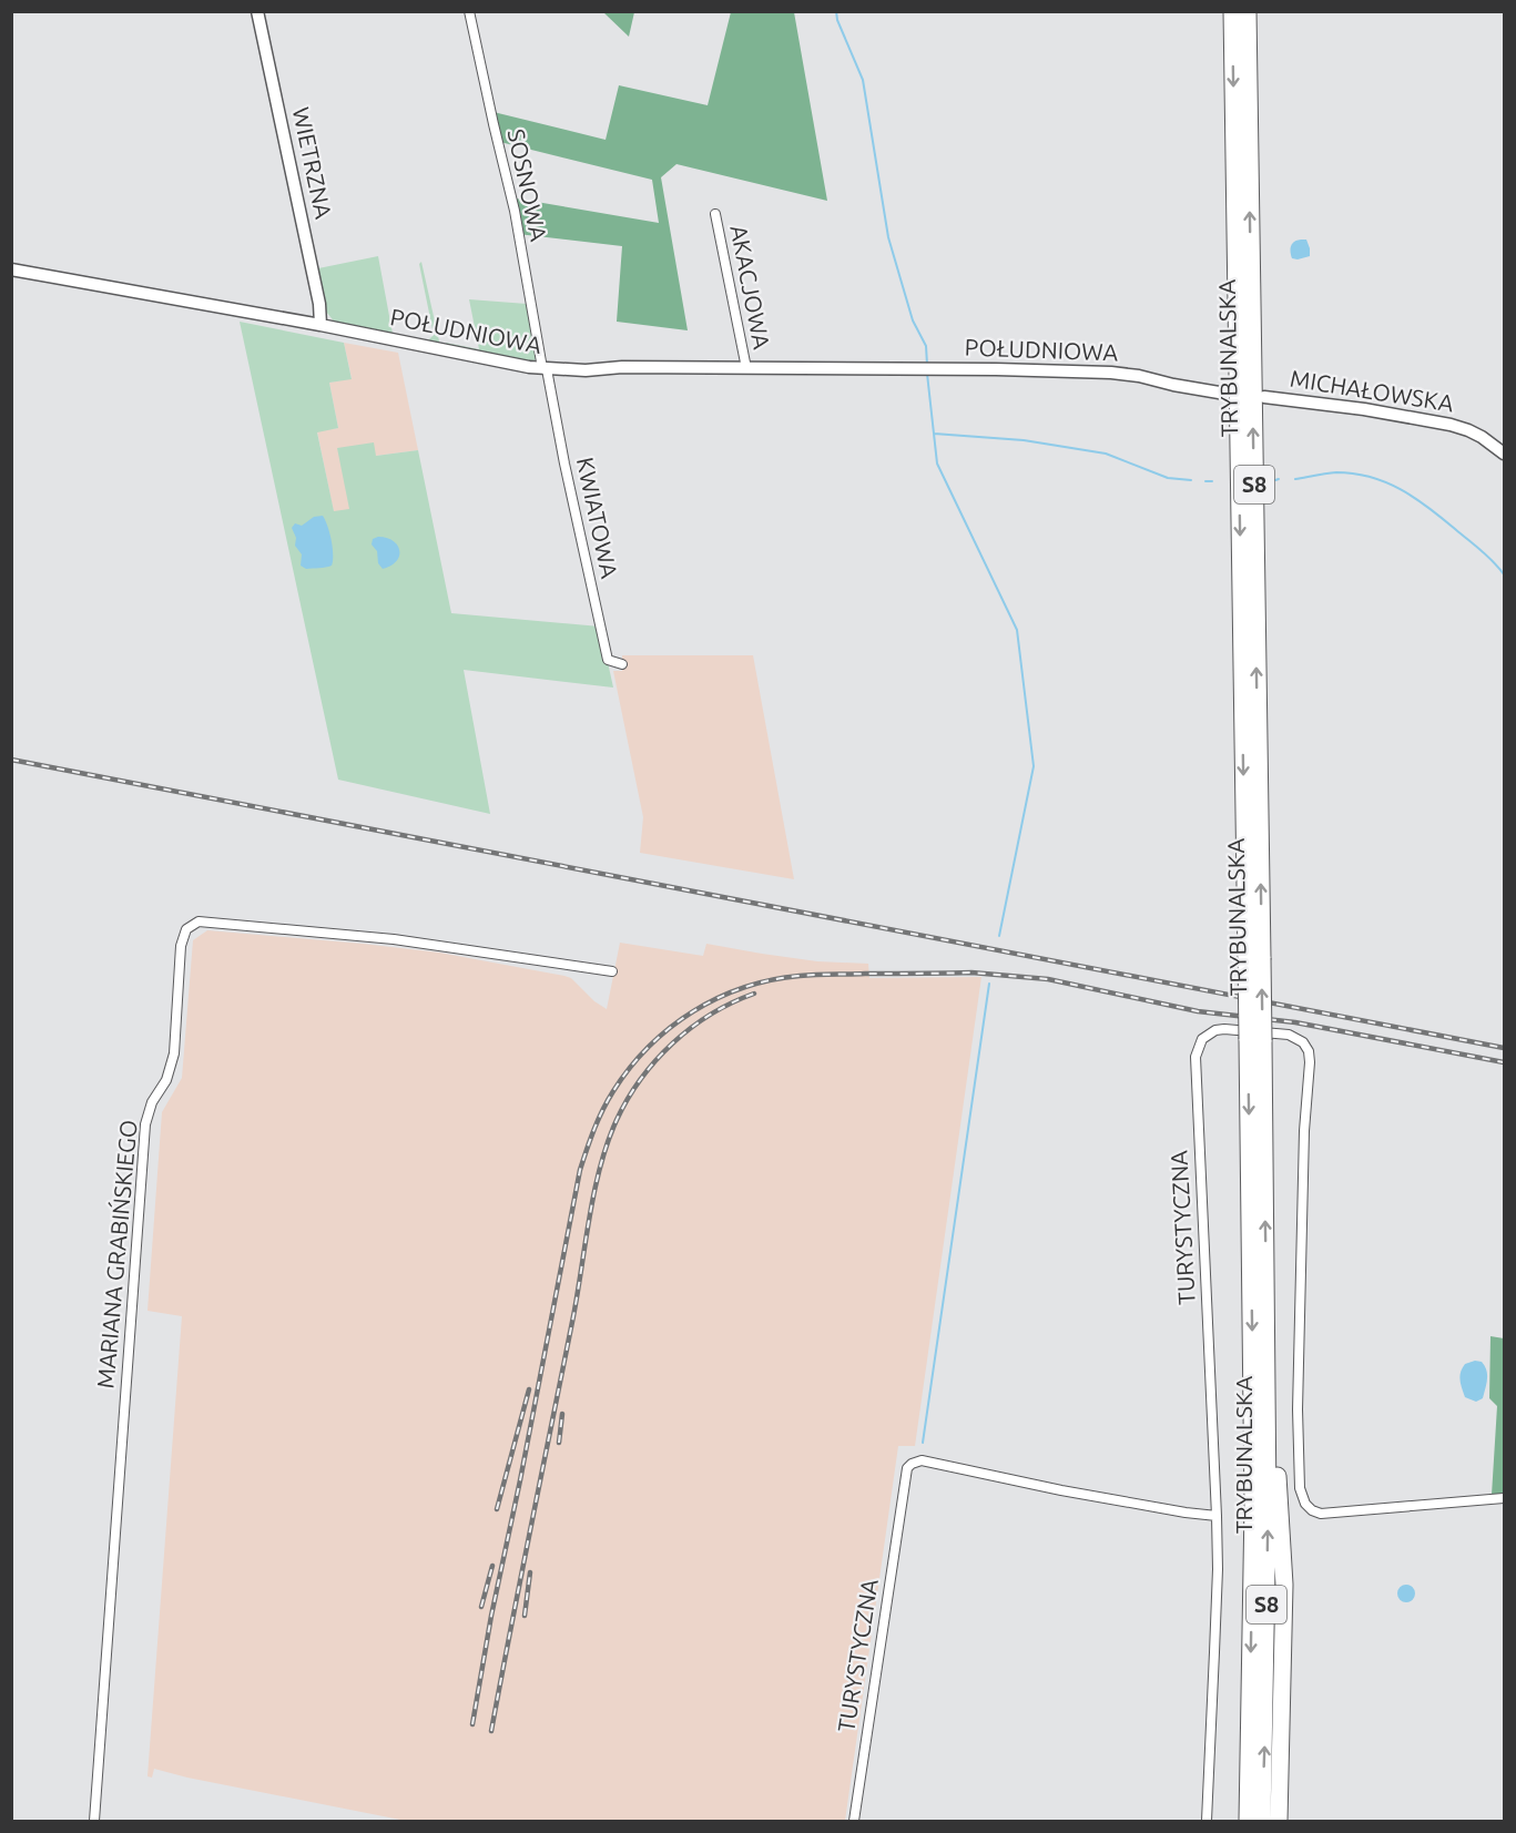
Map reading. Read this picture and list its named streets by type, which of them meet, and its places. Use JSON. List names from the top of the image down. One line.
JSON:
{"streets":{"highway":["TRYBUNALSKA","S8"],"street":["WIETRZNA","SOSNOWA","AKACJOWA","POŁUDNIOWA","MICHAŁOWSKA","KWIATOWA","TURYSTYCZNA","MARIANA GRABIŃSKIEGO"]},"crossings":[["WIETRZNA","POŁUDNIOWA"],["SOSNOWA","POŁUDNIOWA"],["SOSNOWA","KWIATOWA"],["AKACJOWA","POŁUDNIOWA"],["POŁUDNIOWA","KWIATOWA"]]}
